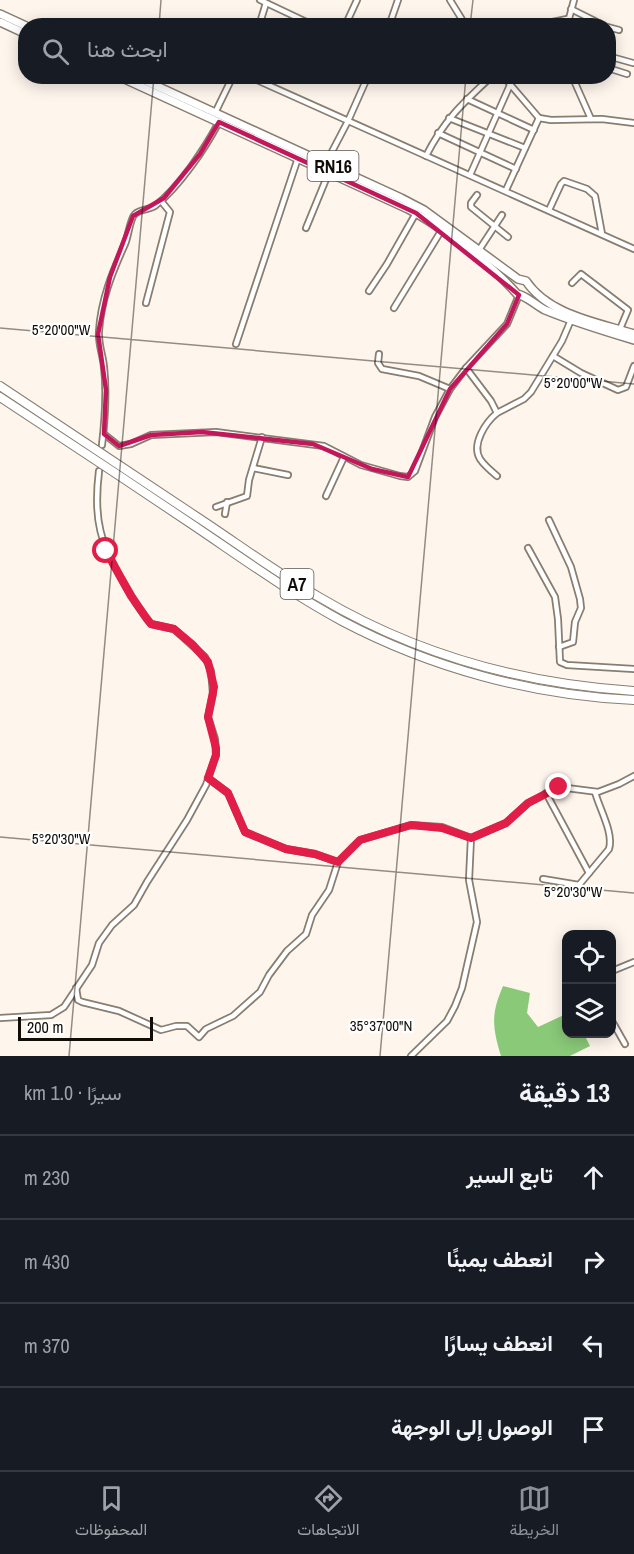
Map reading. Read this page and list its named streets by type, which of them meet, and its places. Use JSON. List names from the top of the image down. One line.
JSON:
{"streets":{"highway":["RN16","A7"]},"scale_bar":"200 m","page":{"search":"ابحث هنا","scale":"200 m","heading":["13 دقيقة","سيرًا · 1.0 km"],"list":[["تابع السير","230 m"],["انعطف يمينًا","430 m"],["انعطف يسارًا","370 m"],"الوصول إلى الوجهة"],"nav":["الخريطة","الاتجاهات","المحفوظات"]},"coordinates":["5°20'00\"W","5°20'30\"W","35°37'00\"N"]}
